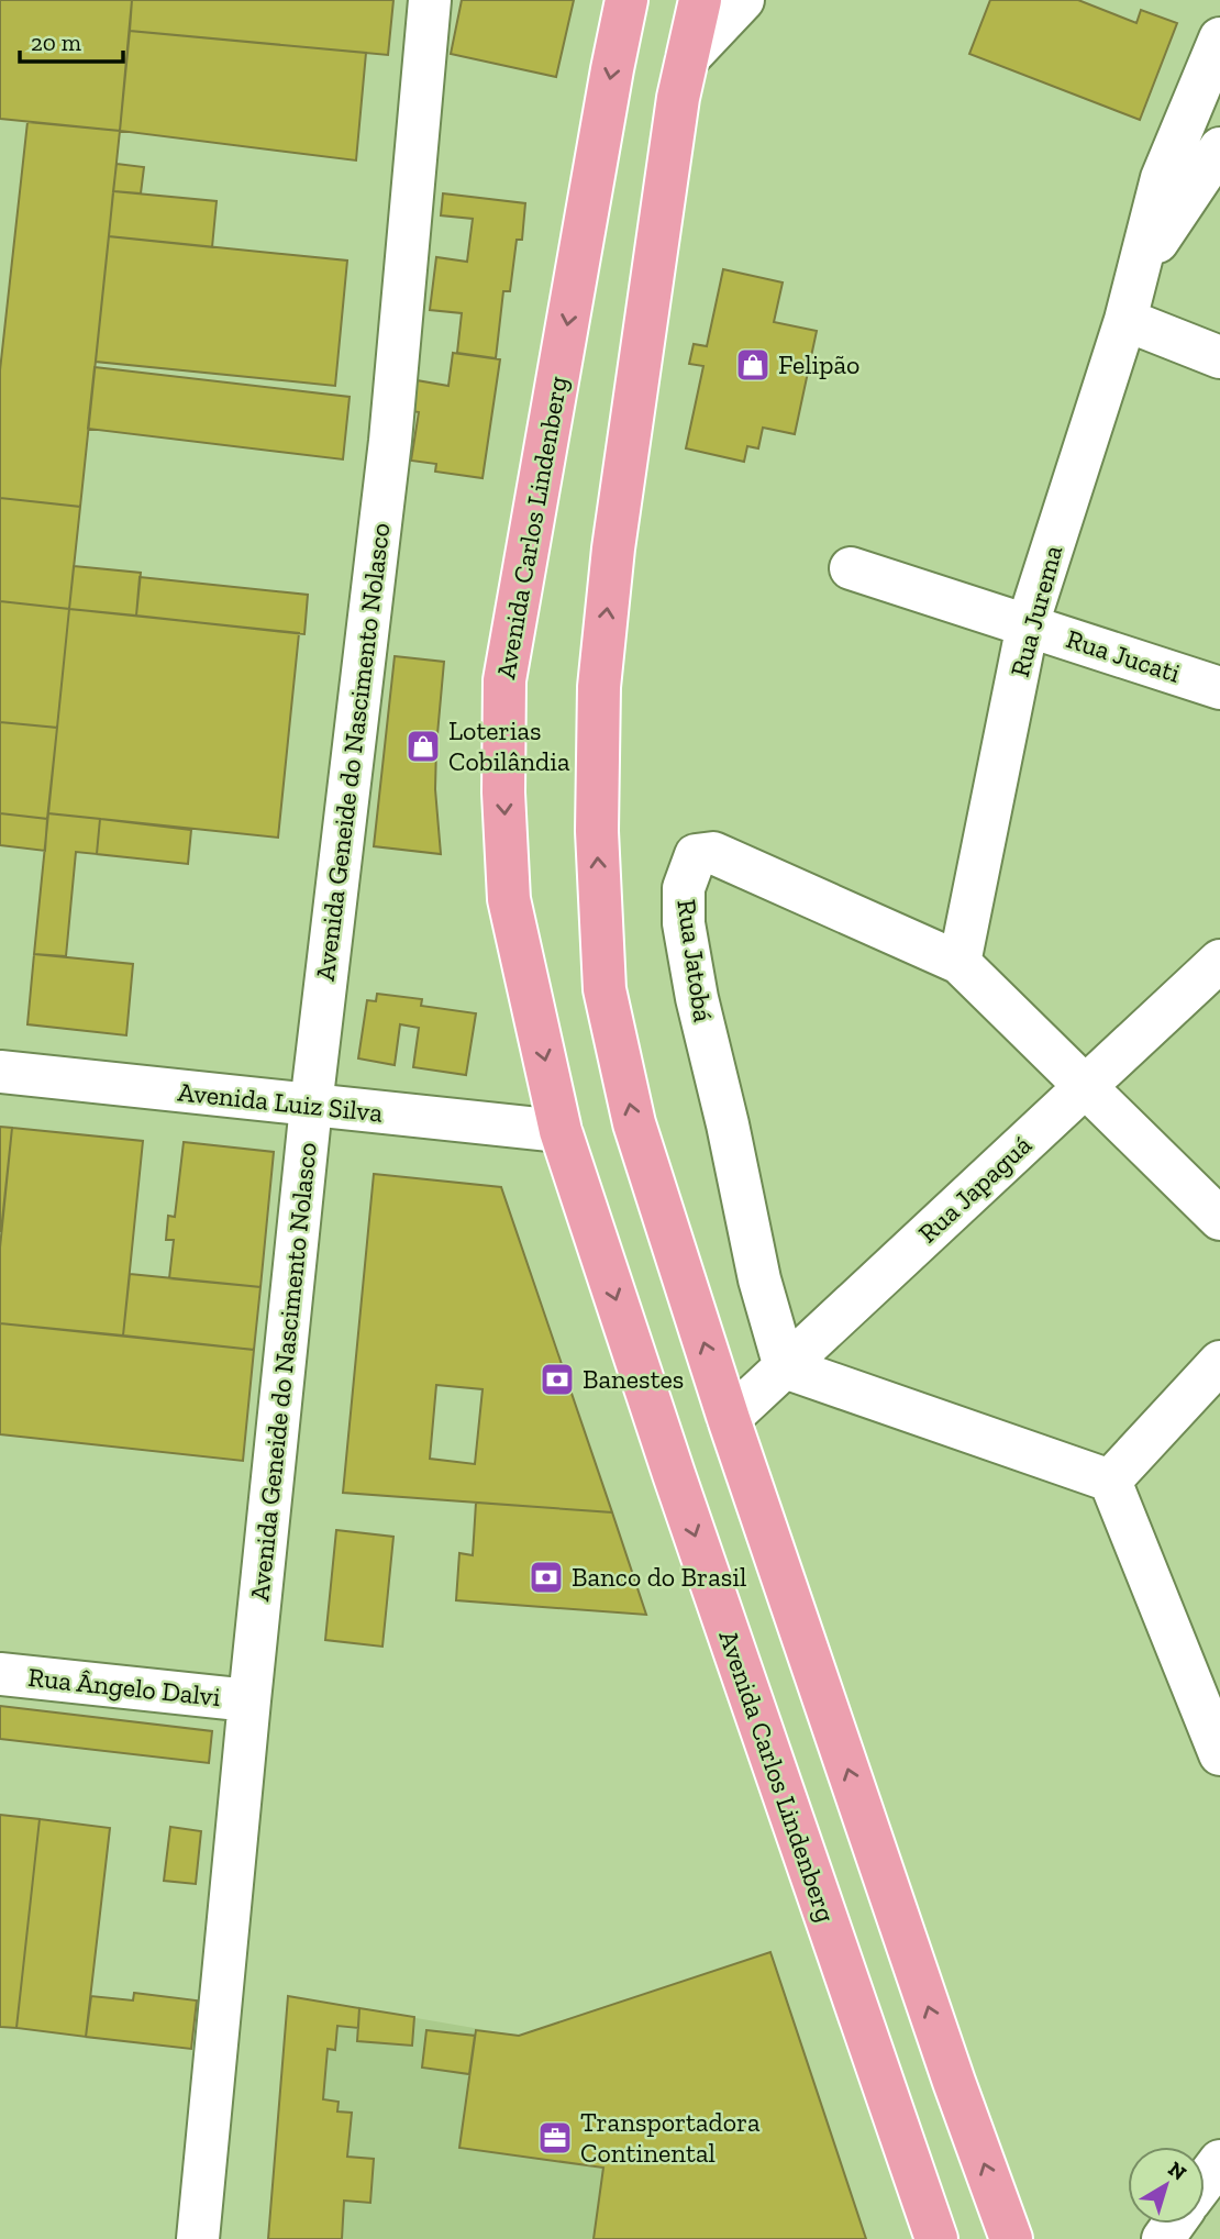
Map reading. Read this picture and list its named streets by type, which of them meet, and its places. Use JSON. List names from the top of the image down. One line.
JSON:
{"streets":{"main road":["Avenida Carlos Lindenberg"],"street":["Rua Jurema","Rua Jucati","Avenida Geneide do Nascimento Nolasco","Rua Jatobá","Avenida Luiz Silva","Rua Japaguá","Rua Ângelo Dalvi"]},"crossings":[["Avenida Carlos Lindenberg","Avenida Luiz Silva"],["Rua Jurema","Rua Jucati"],["Rua Jurema","Rua Jatobá"],["Avenida Geneide do Nascimento Nolasco","Avenida Luiz Silva"],["Avenida Geneide do Nascimento Nolasco","Rua Ângelo Dalvi"],["Rua Jatobá","Rua Japaguá"]],"places":{"shop":["Felipão","Loterias Cobilândia"],"bank":["Banestes","Banco do Brasil"],"office":["Transportadora Continental"]},"scale_bar":"20 m","north":"top right"}
